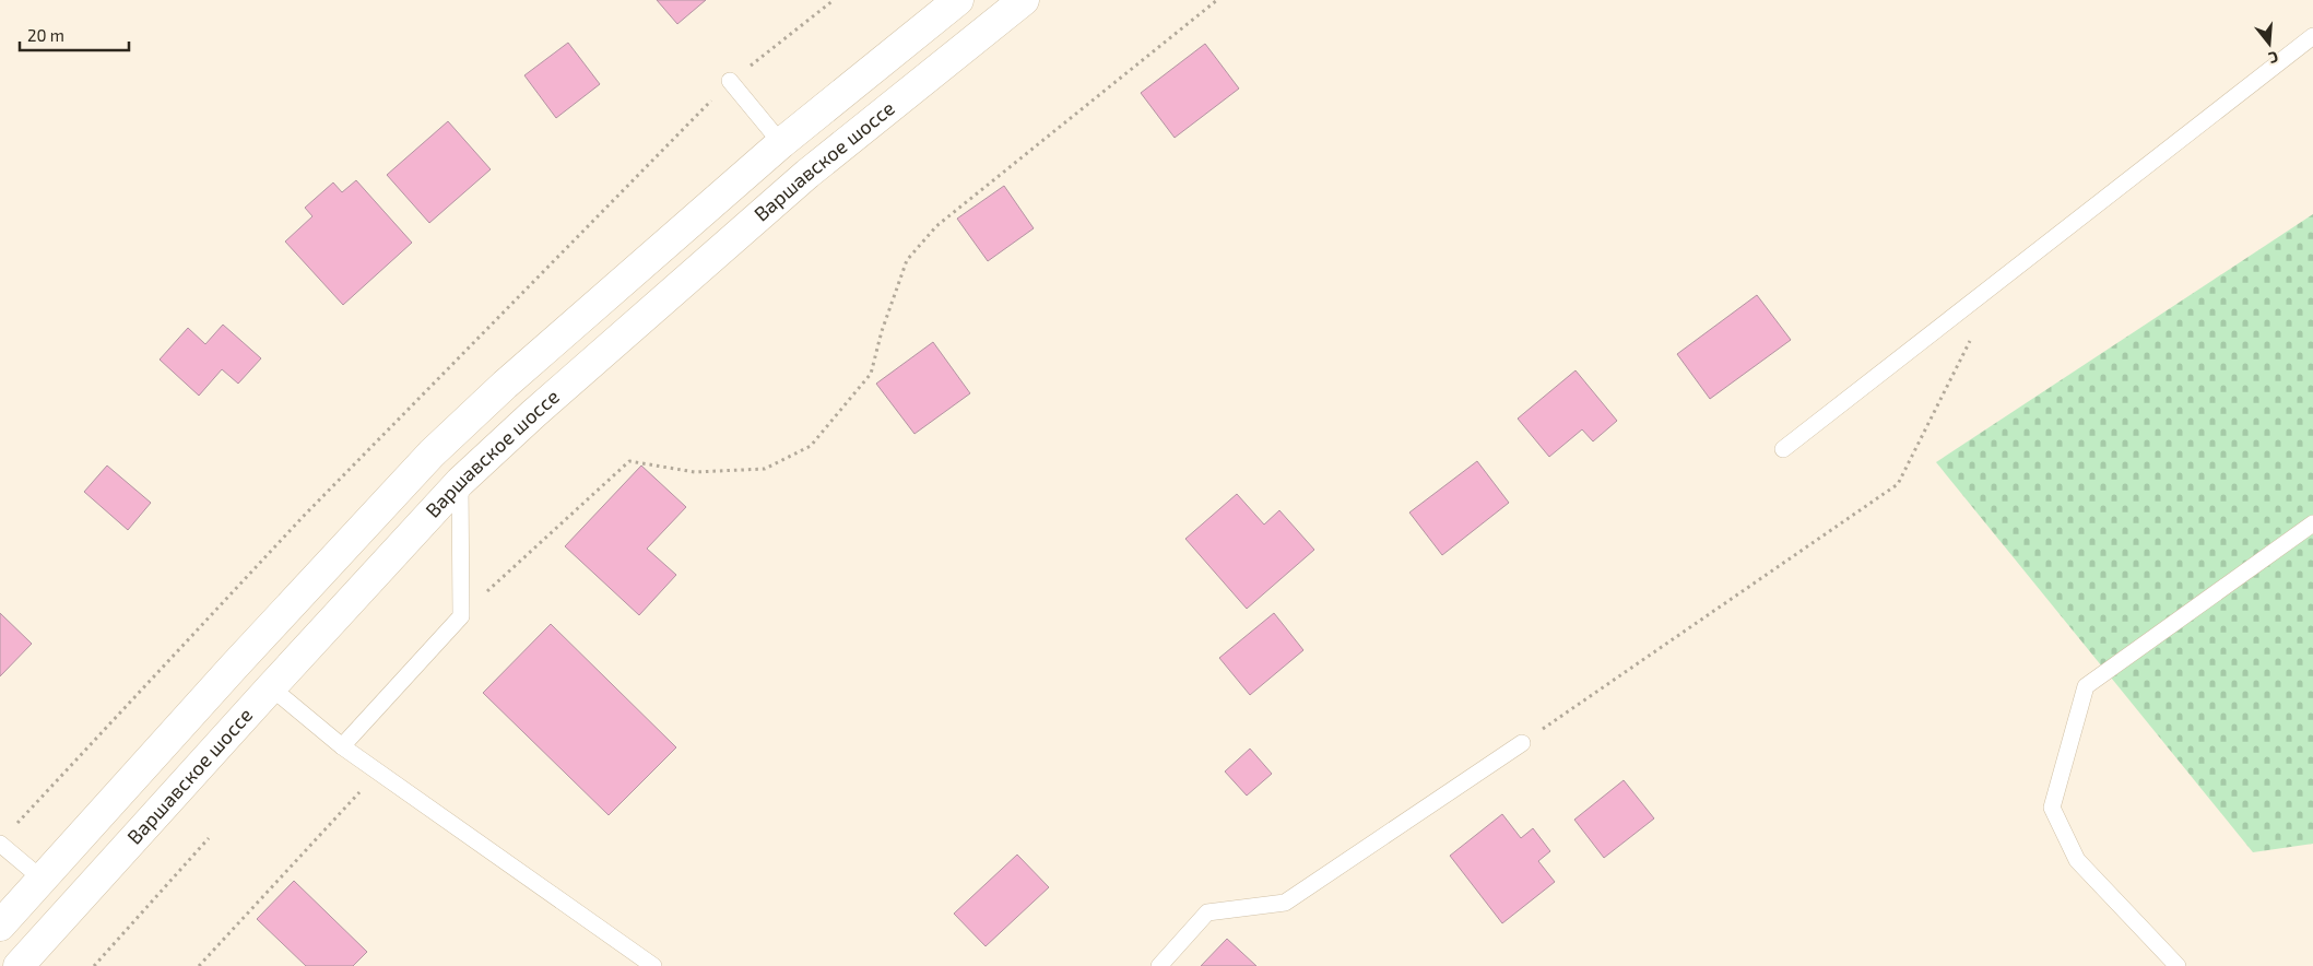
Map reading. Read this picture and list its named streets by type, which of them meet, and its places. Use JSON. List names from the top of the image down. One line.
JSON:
{"streets":{"main road":["Варшавское шоссе"]},"scale_bar":"20 m","north":"bottom"}
